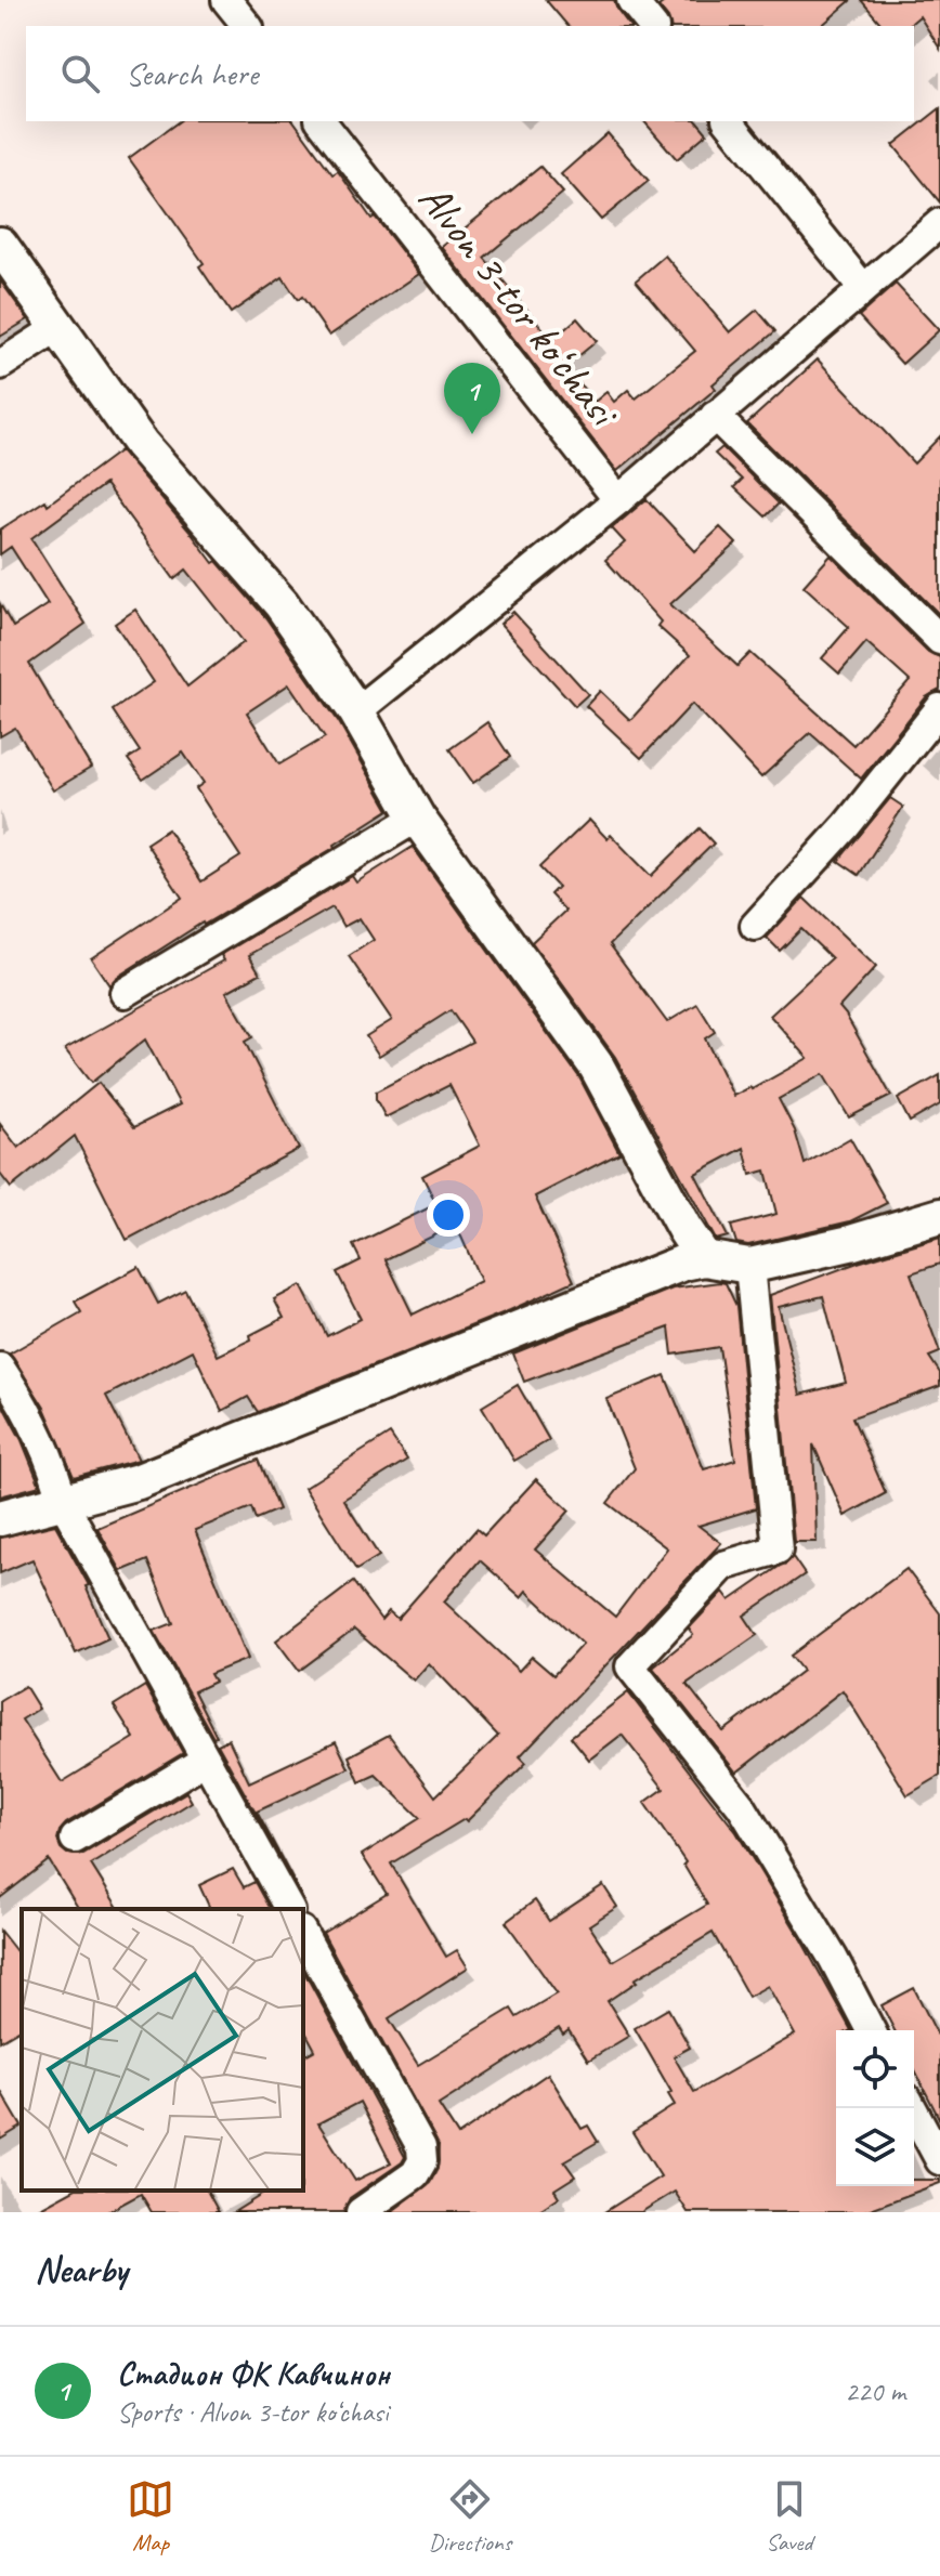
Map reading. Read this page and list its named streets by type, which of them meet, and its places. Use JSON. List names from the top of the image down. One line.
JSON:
{"streets":{"street":["Alvon 3-tor ko‘chasi"]},"page":{"search":"Search here","pins":"1","heading":"Nearby","list":[{"mark":"1","name":"Стадион ФК Кавчинон","note":"Sports · Alvon 3-tor ko‘chasi","value":"220 m"}],"nav":["Map","Directions","Saved"]}}
